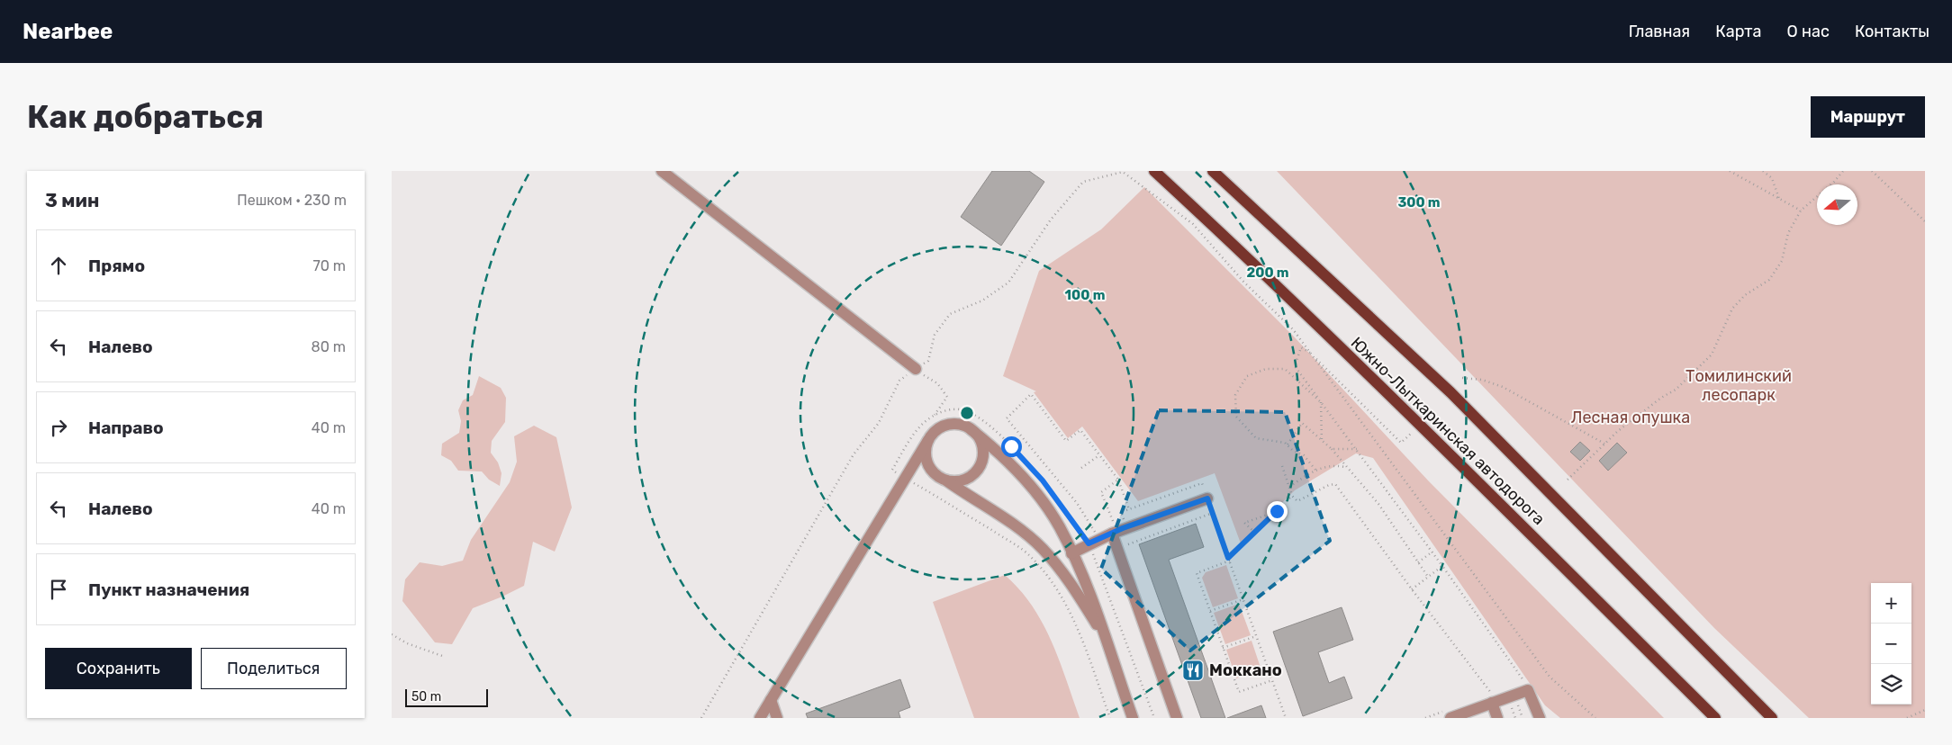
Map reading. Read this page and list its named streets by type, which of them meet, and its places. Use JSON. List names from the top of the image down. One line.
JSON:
{"streets":{"main road":["Южно-Лыткаринская автодорога"]},"parks":["Томилинский лесопарк","Лесная опушка"],"places":{"restaurant":["Моккано"]},"scale_bar":"50 m","north":"left","page":{"header":"Nearbee","nav":["Главная","Карта","О нас","Контакты"],"buttons":["Маршрут",["Сохранить","Поделиться"]],"title":"Как добраться","heading":["3 мин","Пешком · 230 m"],"list":[["Прямо","70 m"],["Налево","80 m"],["Направо","40 m"],["Налево","40 m"],"Пункт назначения"],"map_buttons":["+","−"],"scale":"50 m"},"rings":["300 m","200 m","100 m"]}
